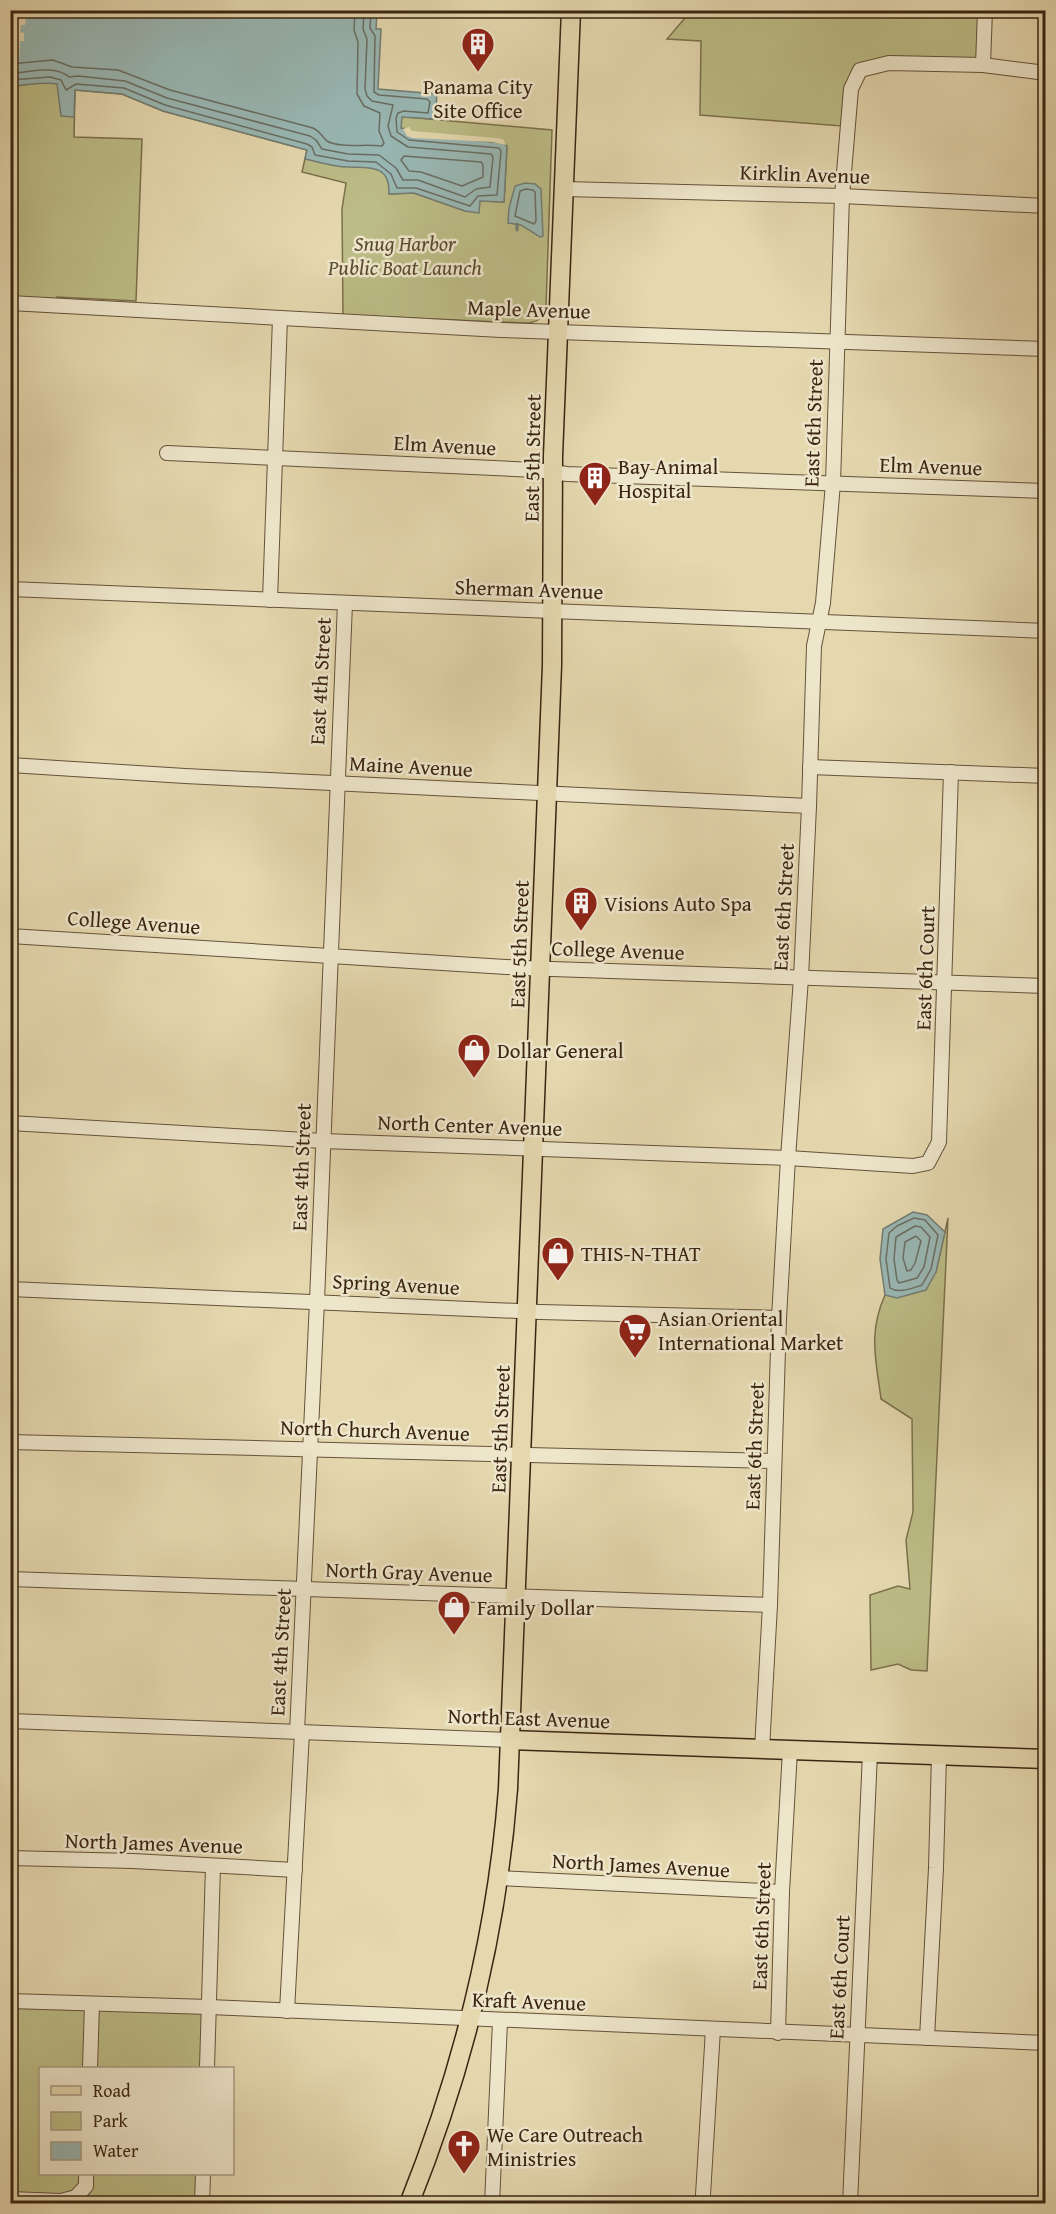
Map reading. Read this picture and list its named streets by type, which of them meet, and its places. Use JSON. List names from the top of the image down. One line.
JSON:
{"streets":{"main road":["East 5th Street","North East Avenue"],"street":["Kirklin Avenue","Maple Avenue","East 6th Street","Elm Avenue","Sherman Avenue","East 4th Street","Maine Avenue","College Avenue","East 6th Court","North Center Avenue","Spring Avenue","North Church Avenue","North Gray Avenue","North James Avenue","Kraft Avenue"]},"crossings":[["Kirklin Avenue","East 6th Street"],["Kirklin Avenue","East 5th Street"],["Maple Avenue","East 6th Street"],["Maple Avenue","East 5th Street"],["East 6th Street","Elm Avenue"],["East 6th Street","Sherman Avenue"],["East 6th Street","Maine Avenue"],["East 6th Street","College Avenue"],["East 6th Street","North Center Avenue"],["East 6th Street","Spring Avenue"],["East 6th Street","North Church Avenue"],["East 6th Street","North Gray Avenue"],["East 6th Street","North East Avenue"],["East 6th Street","North James Avenue"],["East 6th Street","Kraft Avenue"],["Elm Avenue","East 5th Street"],["East 5th Street","Sherman Avenue"],["East 5th Street","Maine Avenue"],["East 5th Street","College Avenue"],["East 5th Street","North Center Avenue"],["East 5th Street","Spring Avenue"],["East 5th Street","North Church Avenue"],["East 5th Street","North Gray Avenue"],["East 5th Street","North East Avenue"],["East 5th Street","North James Avenue"],["East 5th Street","Kraft Avenue"],["Sherman Avenue","East 4th Street"],["East 4th Street","Maine Avenue"],["East 4th Street","College Avenue"],["East 4th Street","North Center Avenue"],["East 4th Street","Spring Avenue"],["East 4th Street","North Church Avenue"],["East 4th Street","North Gray Avenue"],["East 4th Street","North East Avenue"],["East 4th Street","North James Avenue"],["East 4th Street","Kraft Avenue"],["College Avenue","East 6th Court"],["East 6th Court","North Center Avenue"],["East 6th Court","North East Avenue"],["East 6th Court","Kraft Avenue"]],"parks":["Snug Harbor Public Boat Launch"],"places":{"building":["Panama City Site Office","Bay Animal Hospital","Visions Auto Spa"],"shop":["Dollar General","THIS-N-THAT","Family Dollar"],"supermarket":["Asian Oriental International Market"],"church":["We Care Outreach Ministries"]},"legend":["Road","Park","Water"]}
